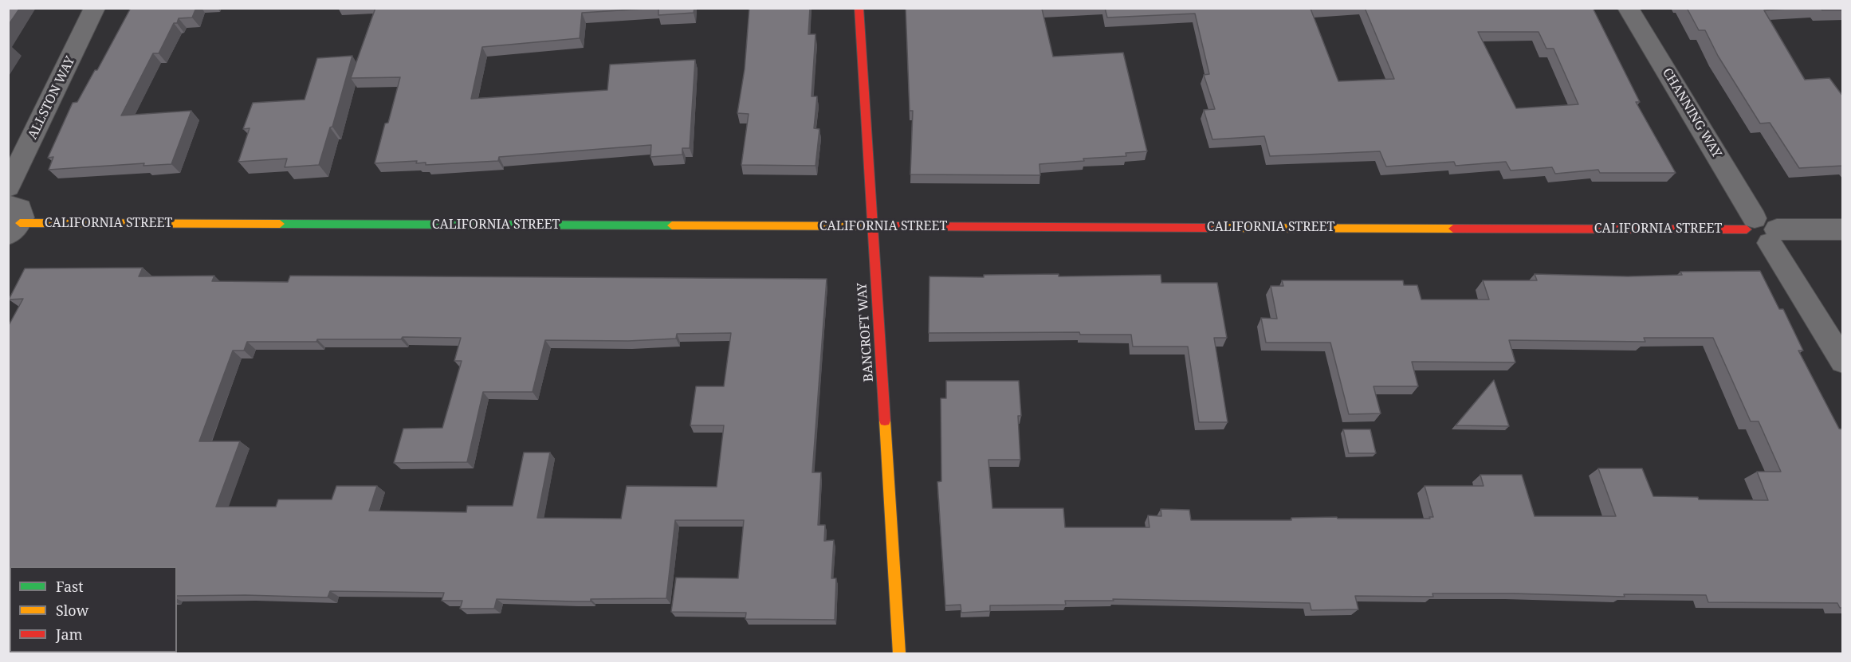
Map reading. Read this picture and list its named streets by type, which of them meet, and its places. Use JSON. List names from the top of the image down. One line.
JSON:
{"streets":{"street":["ALLSTON WAY","CHANNING WAY","CALIFORNIA STREET","BANCROFT WAY"]},"crossings":[["CHANNING WAY","CALIFORNIA STREET"],["CALIFORNIA STREET","BANCROFT WAY"]],"legend":["Fast","Slow","Jam"]}
